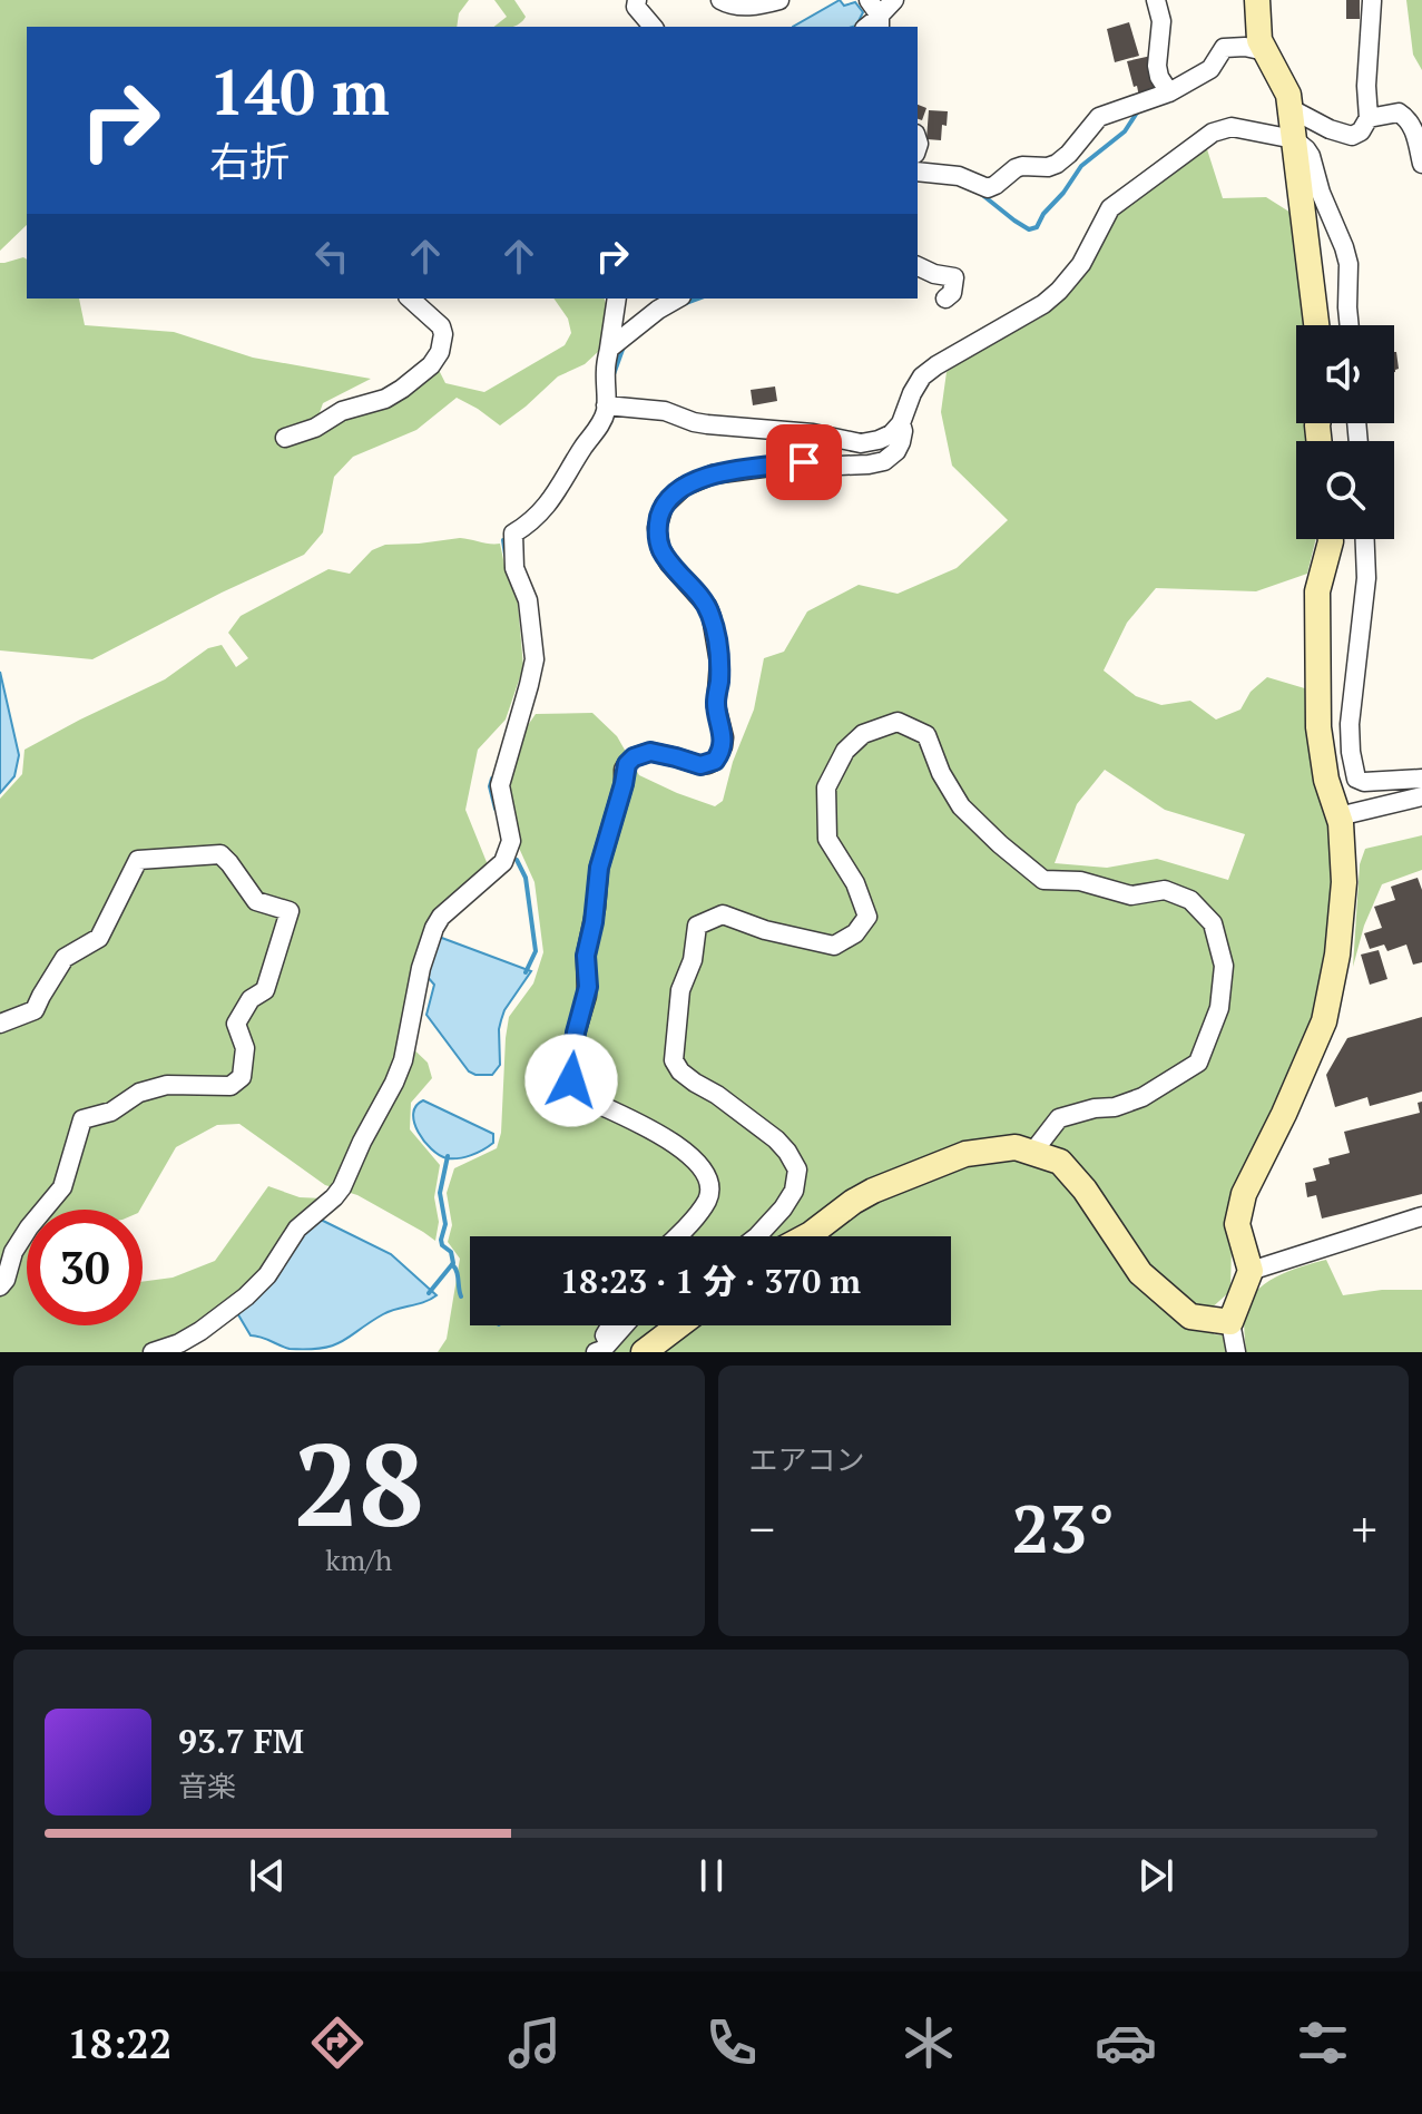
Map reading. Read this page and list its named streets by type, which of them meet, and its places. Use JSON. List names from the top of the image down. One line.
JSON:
{"page":{"turn":["140 m","右折"],"limit":"30","trip":"18:23 · 1 分 · 370 m","tile":[["28","km/h"],"エアコン"],"heat":["−","23°","+"],"song":["93.7 FM","音楽"],"tabs":"18:22"}}
